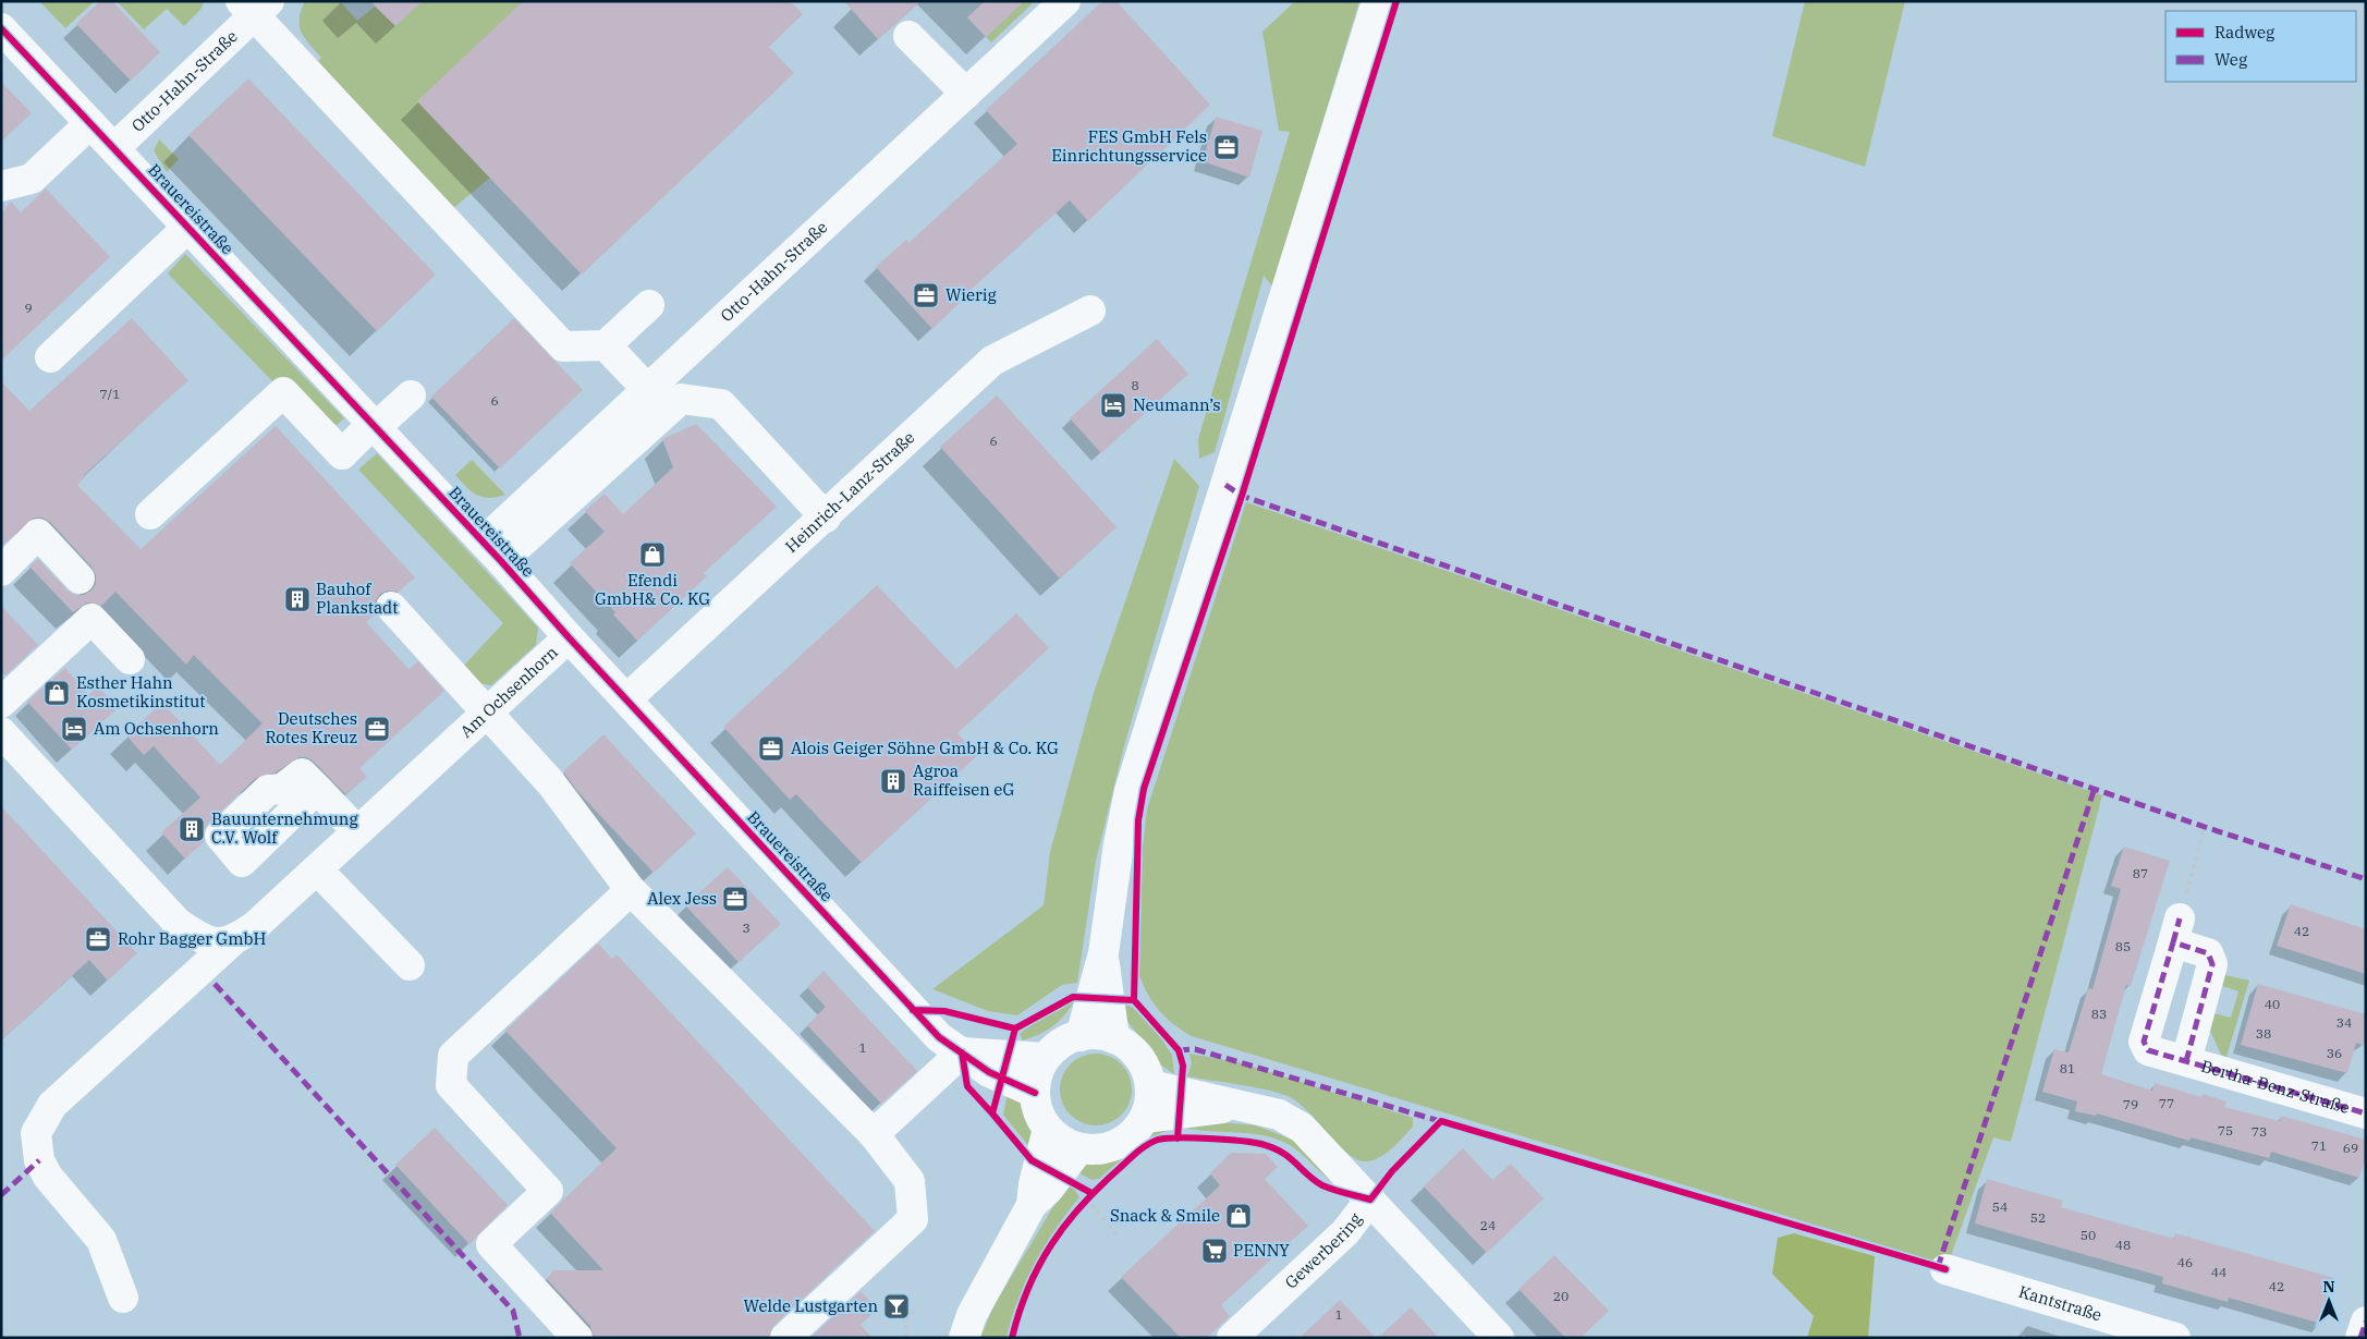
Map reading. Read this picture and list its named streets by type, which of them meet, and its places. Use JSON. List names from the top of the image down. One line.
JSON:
{"streets":{"street":["Otto-Hahn-Straße","Brauereistraße","Heinrich-Lanz-Straße","Am Ochsenhorn","Bertha-Benz-Straße","Gewerbering","Kantstraße"]},"crossings":[["Otto-Hahn-Straße","Brauereistraße"],["Brauereistraße","Heinrich-Lanz-Straße"],["Brauereistraße","Am Ochsenhorn"]],"places":{"office":["FES GmbH Fels Einrichtungsservice","Wierig","Deutsches Rotes Kreuz","Alois Geiger Söhne GmbH & Co. KG","Alex Jess","Rohr Bagger GmbH"],"hotel":["Neumann’s","Am Ochsenhorn"],"shop":["Efendi GmbH& Co. KG","Esther Hahn Kosmetikinstitut","Snack & Smile"],"building":["Bauhof Plankstadt","Agroa Raiffeisen eG","Bauunternehmung C.V. Wolf"],"supermarket":["PENNY"],"bar":["Welde Lustgarten"]},"house_numbers":["9","8","7/1","6","6","87","3","42","85","40","83","34","38","1","36","81","77","79","75","73","71","69","54","52","24","50","48","46","44","42","20","1"],"legend":["Radweg","Weg"],"north":"top"}
